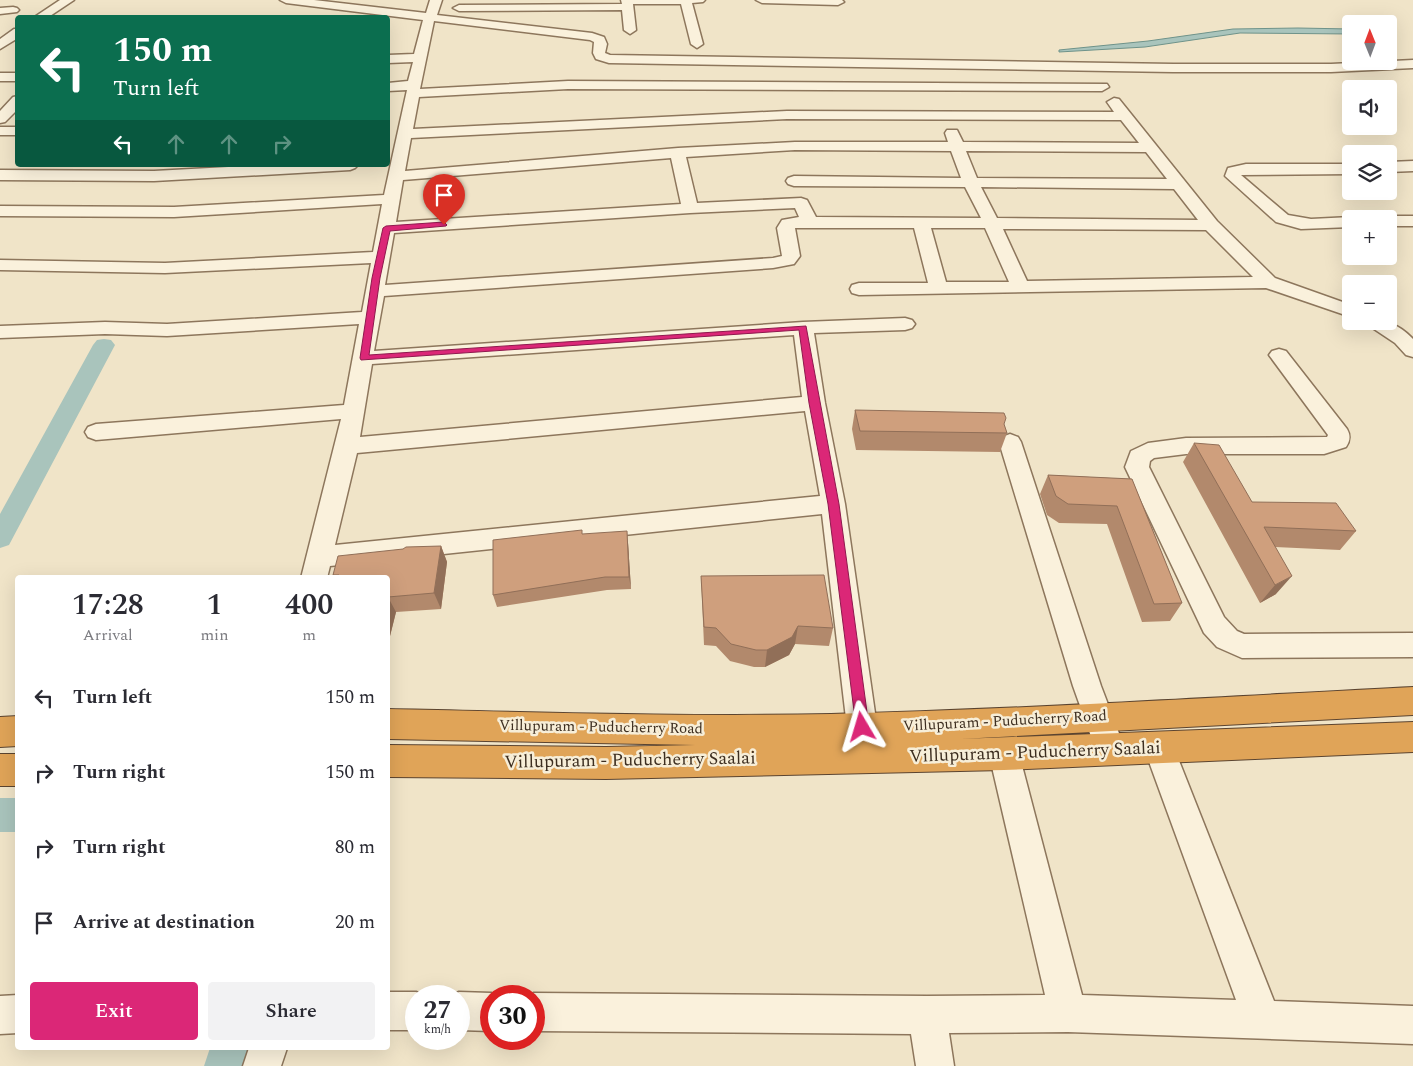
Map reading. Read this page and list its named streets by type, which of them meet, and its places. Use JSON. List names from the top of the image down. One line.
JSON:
{"streets":{"highway":["Villupuram - Puducherry Road","Villupuram - Puducherry Saalai"]},"crossings":[["Villupuram - Puducherry Road","Villupuram - Puducherry Saalai"]],"north":"top","page":{"map_buttons":["+","−"],"turn":["150 m","Turn left"],"eta":["17:28","Arrival","1","min","400","m"],"list":[{"name":"Turn left","value":"150 m"},{"name":"Turn right","value":"150 m"},{"name":"Turn right","value":"80 m"},{"name":"Arrive at destination","value":"20 m"}],"buttons":["Exit","Share"],"speed":"27 km/h","limit":"30"}}
